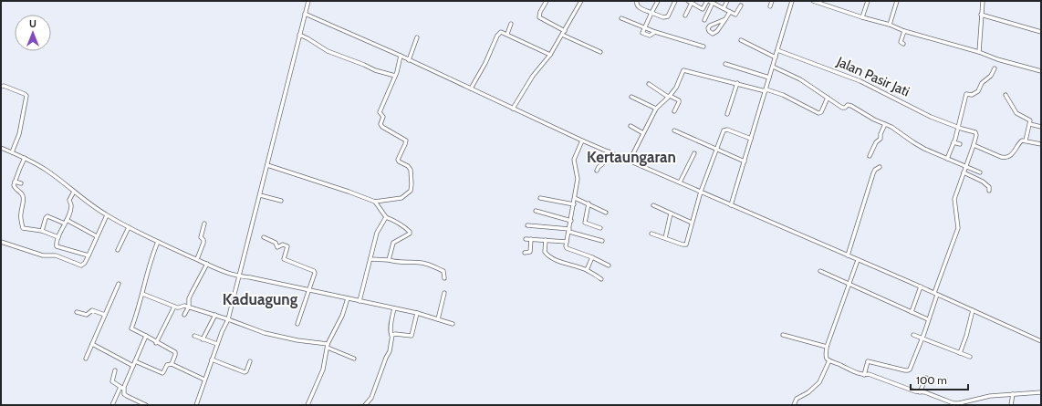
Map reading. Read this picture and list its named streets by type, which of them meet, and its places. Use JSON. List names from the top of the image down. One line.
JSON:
{"streets":{"street":["Jalan Pasir Jati"]},"districts":["Kertaungaran","Kaduagung"],"scale_bar":"100 m","north":"top"}
